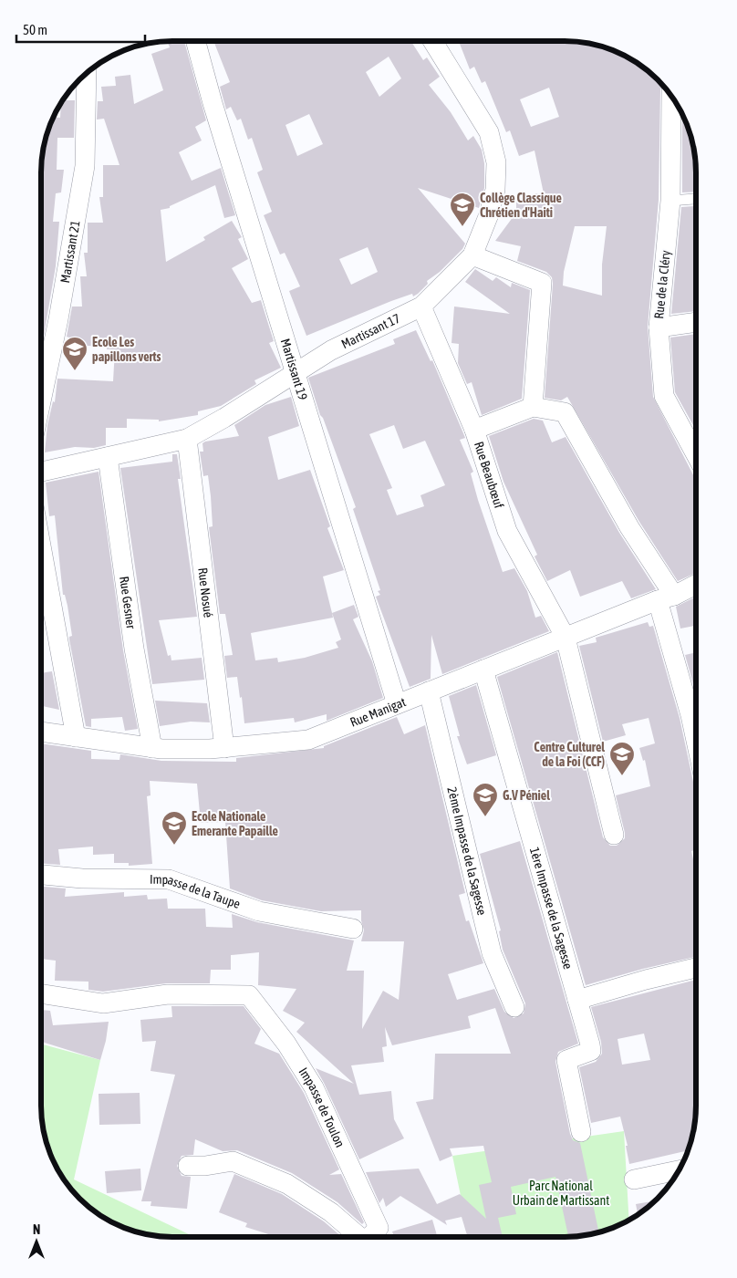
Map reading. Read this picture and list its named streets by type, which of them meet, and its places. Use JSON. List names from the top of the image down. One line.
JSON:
{"streets":{"street":["Martissant 21","Rue de la Cléry","Martissant 17","Martissant 19","Rue Beaubœuf","Rue Nosué","Rue Gesner","Rue Manigat","2ème Impasse de la Sagesse","Impasse de la Taupe","1ère Impasse de la Sagesse","Impasse de Toulon"]},"crossings":[["Martissant 17","Martissant 19"],["Martissant 17","Rue Beaubœuf"],["Martissant 17","Rue Nosué"],["Martissant 17","Rue Gesner"],["Martissant 19","Rue Manigat"],["Rue Beaubœuf","Rue Manigat"],["Rue Nosué","Rue Manigat"],["Rue Gesner","Rue Manigat"],["Rue Manigat","2ème Impasse de la Sagesse"],["Rue Manigat","1ère Impasse de la Sagesse"]],"parks":["Parc National Urbain de Martissant"],"places":{"school or university":["Collège Classique Chrétien d'Haiti","Ecole Les papillons verts","Centre Culturel de la Foi (CCF)","G.V Péniel","Ecole Nationale Emerante Papaille"]},"scale_bar":"50 m","north":"top"}
